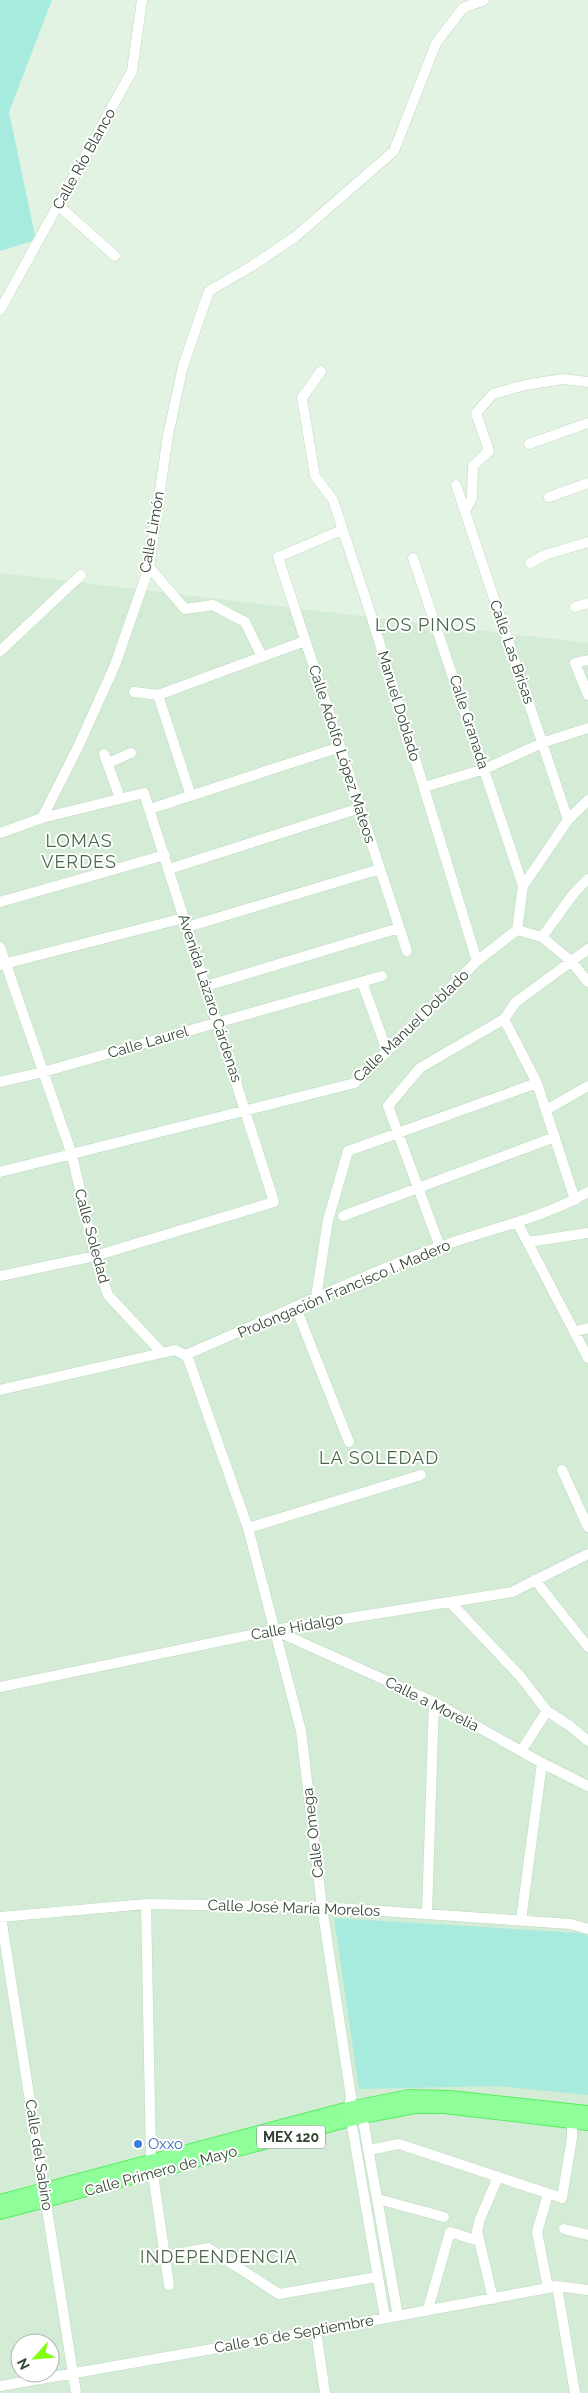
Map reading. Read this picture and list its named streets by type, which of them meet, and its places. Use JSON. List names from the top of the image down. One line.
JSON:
{"streets":{"main road":["MEX 120","Calle Primero de Mayo"],"street":["Calle Río Blanco","Calle Limón","Calle Las Brisas","Manuel Doblado","Calle Granada","Calle Adolfo López Mateos","Avenida Lázaro Cárdenas","Calle Manuel Doblado","Calle Laurel","Calle Soledad","Prolongación Francisco I. Madero","Calle Hidalgo","Calle a Morelia","Calle Omega","Calle José María Morelos","Calle del Sabino","Calle 16 de Septiembre"]},"crossings":[["Manuel Doblado","Calle Adolfo López Mateos"],["Manuel Doblado","Calle Manuel Doblado"],["Avenida Lázaro Cárdenas","Calle Manuel Doblado"],["Avenida Lázaro Cárdenas","Calle Laurel"],["Avenida Lázaro Cárdenas","Calle Soledad"],["Calle Manuel Doblado","Calle Soledad"],["Calle Laurel","Calle Soledad"],["Calle Hidalgo","Calle a Morelia"],["Calle Hidalgo","Calle Omega"],["Calle a Morelia","Calle Omega"],["Calle Omega","Calle José María Morelos"],["Calle Omega","Calle Primero de Mayo"],["Calle Omega","Calle 16 de Septiembre"],["Calle José María Morelos","Calle del Sabino"],["Calle del Sabino","Calle Primero de Mayo"],["Calle del Sabino","Calle 16 de Septiembre"]],"districts":["LOS PINOS","LOMAS VERDES","LA SOLEDAD","INDEPENDENCIA"],"places":["Oxxo"],"north":"bottom left"}
